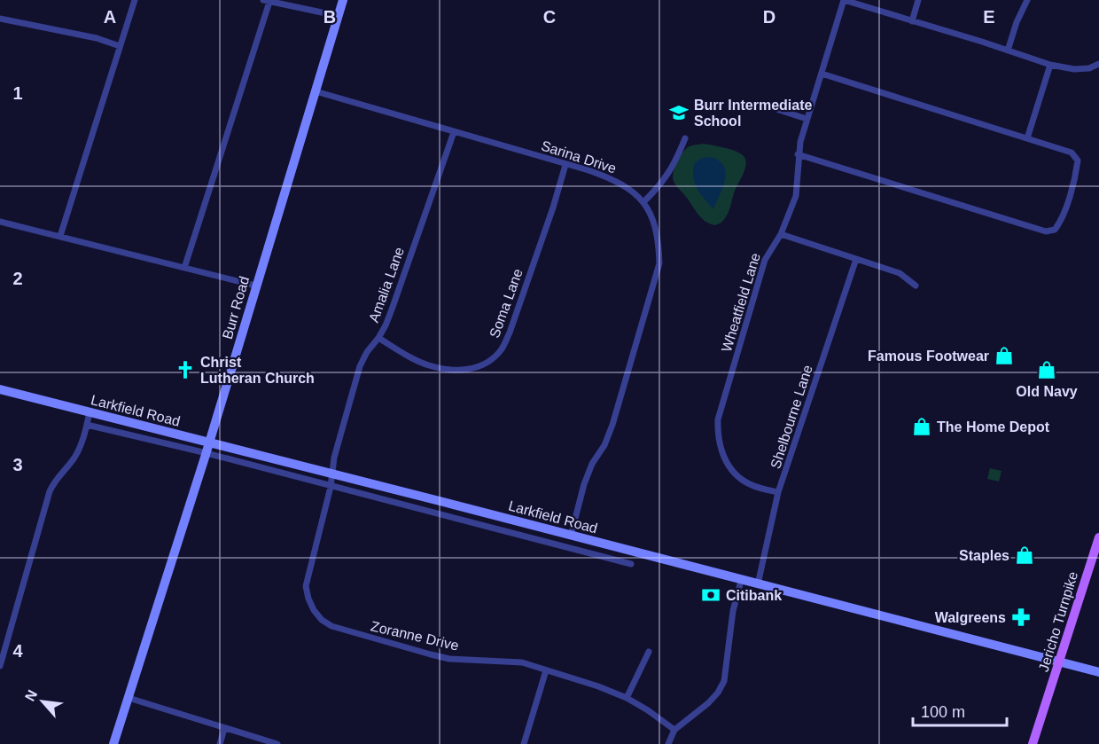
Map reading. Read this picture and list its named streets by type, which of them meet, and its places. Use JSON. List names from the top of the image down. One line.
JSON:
{"streets":{"main road":["Burr Road","Larkfield Road","Jericho Turnpike"],"street":["Sarina Drive","Amalia Lane","Wheatfield Lane","Soma Lane","Shelbourne Lane","Zoranne Drive"]},"crossings":[["Sarina Drive","Amalia Lane"],["Sarina Drive","Soma Lane"],["Sarina Drive","Burr Road"],["Sarina Drive","Larkfield Road"],["Amalia Lane","Soma Lane"],["Amalia Lane","Larkfield Road"],["Amalia Lane","Zoranne Drive"],["Wheatfield Lane","Shelbourne Lane"],["Burr Road","Larkfield Road"],["Larkfield Road","Shelbourne Lane"],["Larkfield Road","Jericho Turnpike"],["Larkfield Road","Zoranne Drive"]],"places":{"school or university":["Burr Intermediate School"],"shop":["Famous Footwear","Old Navy","The Home Depot","Staples"],"church":["Christ Lutheran Church"],"bank":["Citibank"],"pharmacy":["Walgreens"]},"scale_bar":"100 m","north":"top left","grid":{"columns":["A","B","C","D","E"],"rows":["1","2","3","4"]}}
